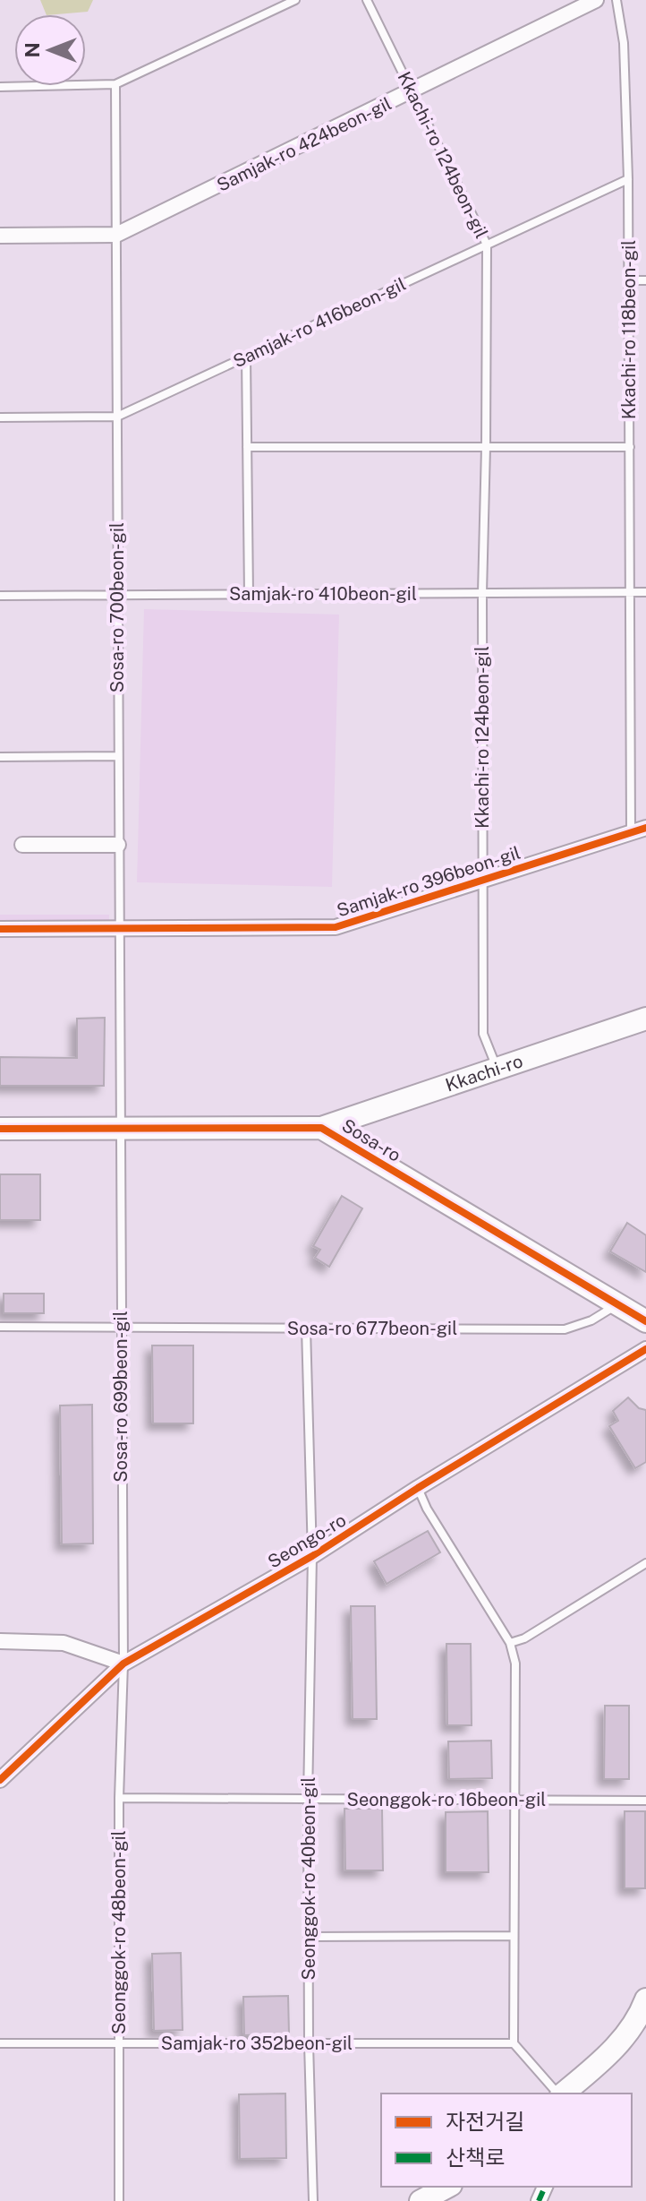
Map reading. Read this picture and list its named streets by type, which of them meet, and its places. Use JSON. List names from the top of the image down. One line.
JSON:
{"streets":{"street":["Samjak-ro 424beon-gil","Samjak-ro 396beon-gil","Kkachi-ro","Sosa-ro","Seongo-ro"],"lane":["Kkachi-ro 124beon-gil","Samjak-ro 416beon-gil","Kkachi-ro 118beon-gil","Samjak-ro 410beon-gil","Sosa-ro 700beon-gil","Sosa-ro 677beon-gil","Sosa-ro 699beon-gil","Seonggok-ro 16beon-gil","Seonggok-ro 40beon-gil","Seonggok-ro 48beon-gil","Samjak-ro 352beon-gil"]},"crossings":[["Samjak-ro 424beon-gil","Kkachi-ro 124beon-gil"],["Samjak-ro 424beon-gil","Sosa-ro 700beon-gil"],["Kkachi-ro 124beon-gil","Samjak-ro 416beon-gil"],["Kkachi-ro 124beon-gil","Samjak-ro 410beon-gil"],["Kkachi-ro 124beon-gil","Samjak-ro 396beon-gil"],["Kkachi-ro 124beon-gil","Kkachi-ro"],["Samjak-ro 416beon-gil","Kkachi-ro 118beon-gil"],["Samjak-ro 416beon-gil","Sosa-ro 700beon-gil"],["Kkachi-ro 118beon-gil","Samjak-ro 410beon-gil"],["Kkachi-ro 118beon-gil","Samjak-ro 396beon-gil"],["Samjak-ro 410beon-gil","Sosa-ro 700beon-gil"],["Sosa-ro 700beon-gil","Samjak-ro 396beon-gil"],["Sosa-ro 700beon-gil","Sosa-ro"],["Sosa-ro 700beon-gil","Sosa-ro 699beon-gil"],["Kkachi-ro","Sosa-ro"],["Sosa-ro","Sosa-ro 677beon-gil"],["Sosa-ro","Sosa-ro 699beon-gil"],["Sosa-ro 677beon-gil","Sosa-ro 699beon-gil"],["Sosa-ro 677beon-gil","Seongo-ro"],["Sosa-ro 699beon-gil","Seongo-ro"],["Sosa-ro 699beon-gil","Seonggok-ro 48beon-gil"],["Seongo-ro","Seonggok-ro 40beon-gil"],["Seongo-ro","Seonggok-ro 48beon-gil"],["Seonggok-ro 16beon-gil","Seonggok-ro 40beon-gil"],["Seonggok-ro 16beon-gil","Seonggok-ro 48beon-gil"],["Seonggok-ro 40beon-gil","Samjak-ro 352beon-gil"],["Seonggok-ro 48beon-gil","Samjak-ro 352beon-gil"]],"legend":["자전거길","산책로"],"north":"left"}
